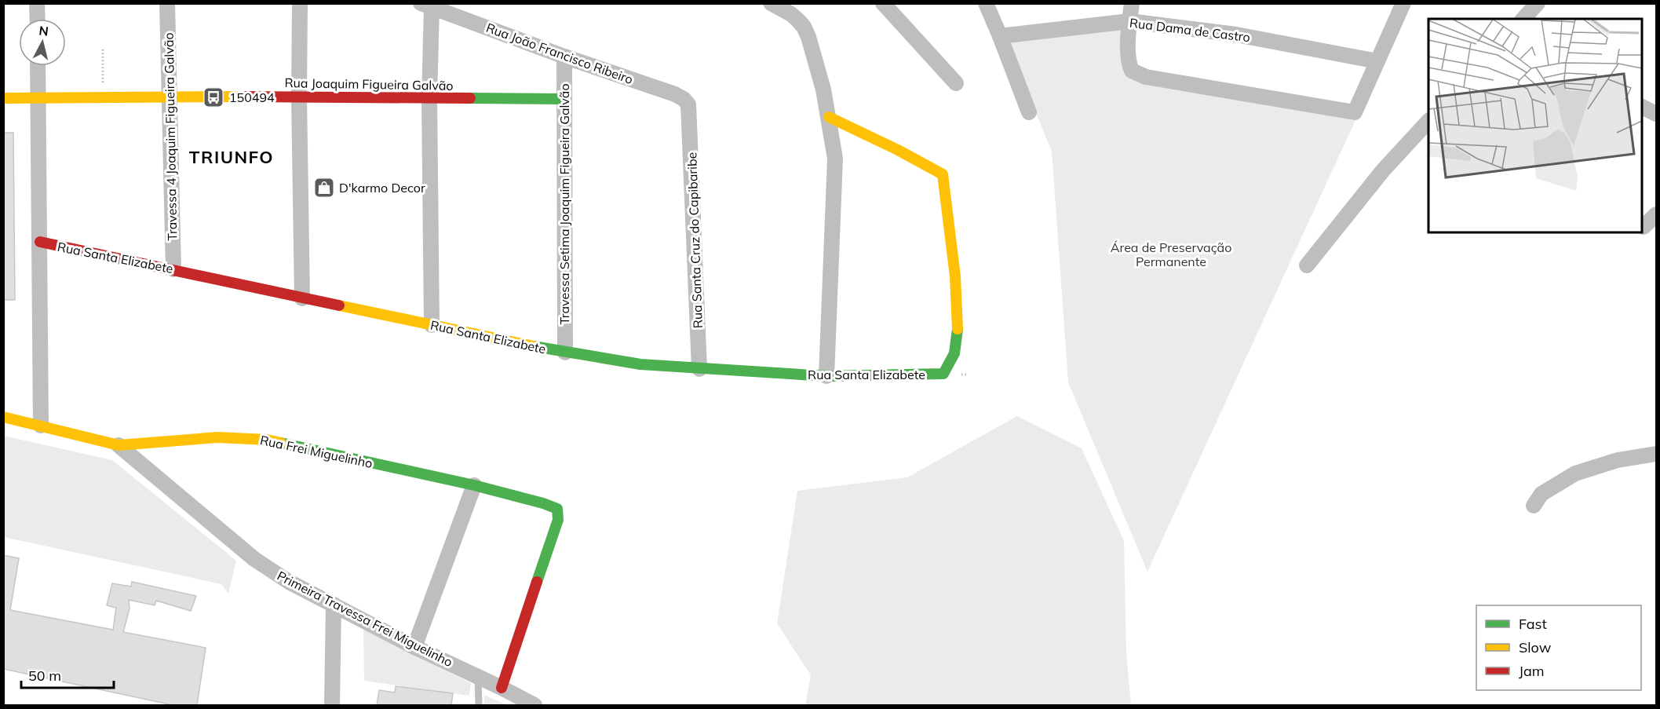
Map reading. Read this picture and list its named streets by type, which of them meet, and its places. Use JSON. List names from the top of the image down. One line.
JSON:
{"streets":{"street":["Rua Dama de Castro","Rua João Francisco Ribeiro","Rua Joaquim Figueira Galvão","Travessa 4 Joaquim Figueira Galvão","Travessa Setima Joaquim Figueira Galvão","Rua Santa Cruz do Capibaribe","Rua Santa Elizabete","Rua Frei Miguelinho","Primeira Travessa Frei Miguelinho"]},"crossings":[["Rua João Francisco Ribeiro","Travessa Setima Joaquim Figueira Galvão"],["Rua João Francisco Ribeiro","Rua Santa Cruz do Capibaribe"],["Rua Joaquim Figueira Galvão","Travessa 4 Joaquim Figueira Galvão"],["Rua Joaquim Figueira Galvão","Travessa Setima Joaquim Figueira Galvão"],["Rua Joaquim Figueira Galvão","Rua Santa Elizabete"],["Travessa 4 Joaquim Figueira Galvão","Rua Santa Elizabete"],["Travessa Setima Joaquim Figueira Galvão","Rua Santa Elizabete"],["Rua Santa Cruz do Capibaribe","Rua Santa Elizabete"],["Rua Santa Elizabete","Rua Frei Miguelinho"],["Rua Frei Miguelinho","Primeira Travessa Frei Miguelinho"]],"districts":["TRIUNFO"],"parks":["Área de Preservação Permanente"],"places":{"bus stop":["150494"],"shop":["D'karmo Decor"]},"legend":["Fast","Slow","Jam"],"scale_bar":"50 m","north":"top"}
